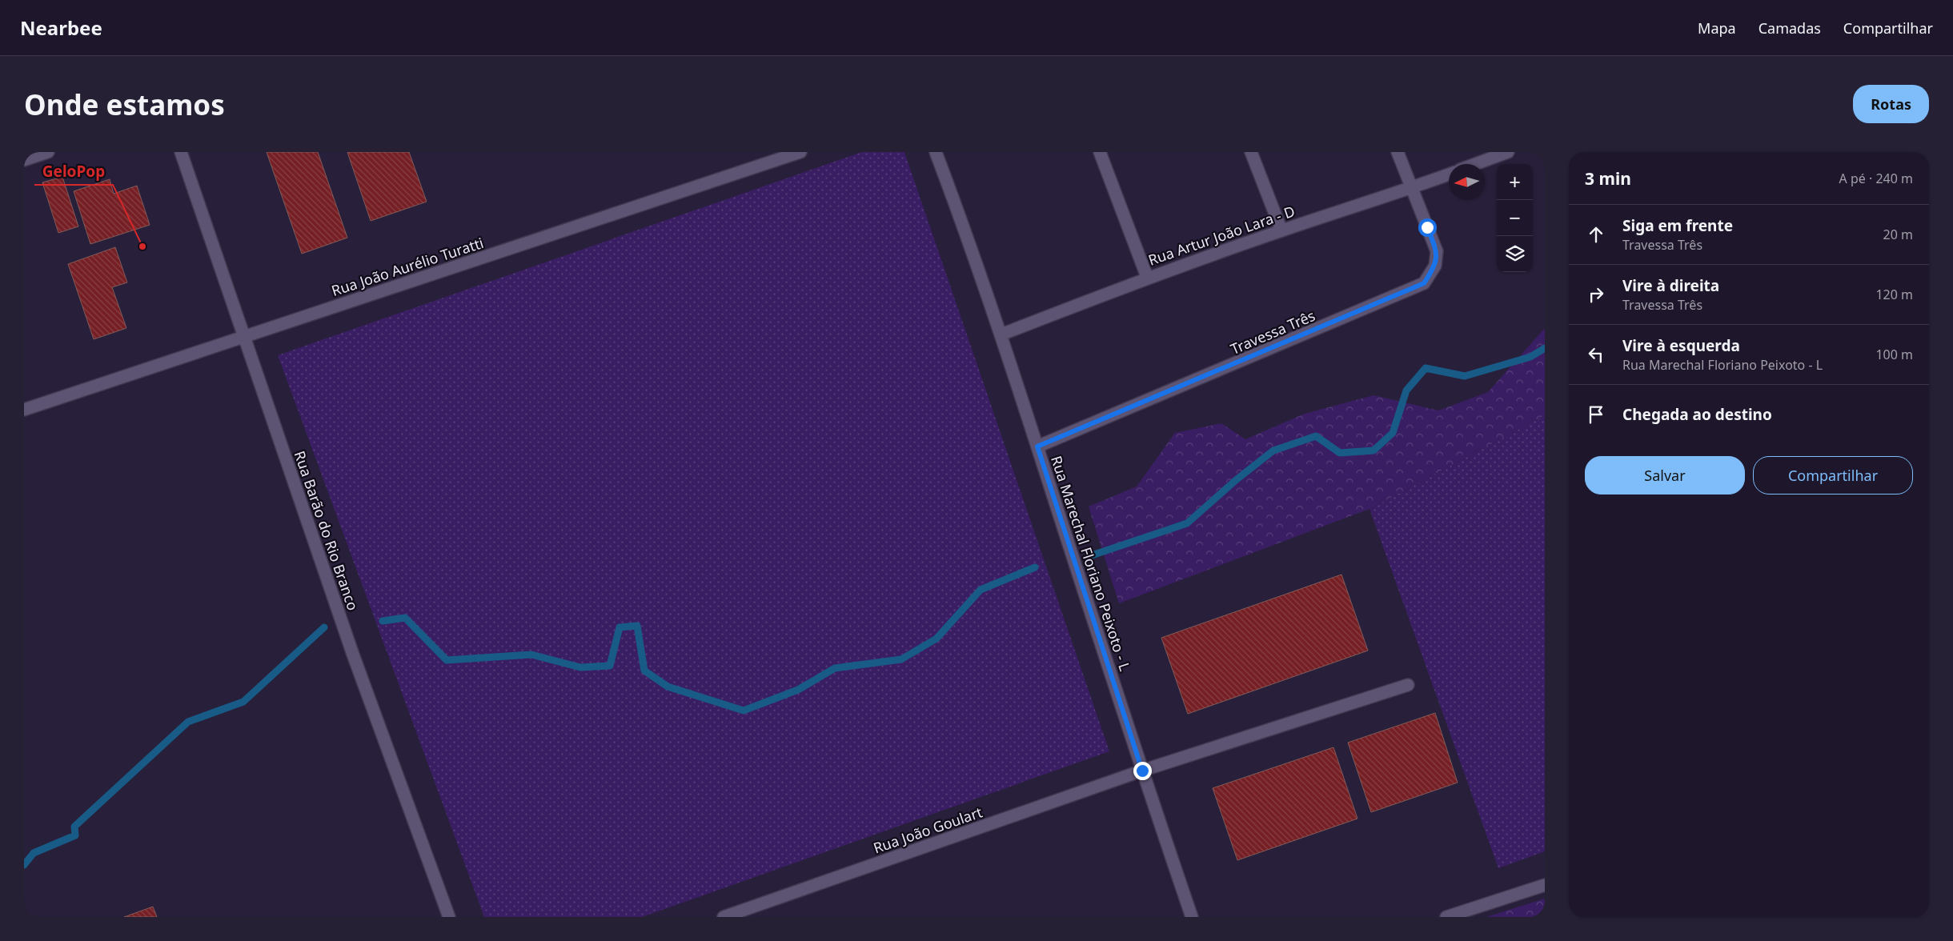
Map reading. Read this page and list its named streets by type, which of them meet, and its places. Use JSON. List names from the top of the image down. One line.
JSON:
{"streets":{"street":["Rua Artur João Lara - D","Rua João Aurélio Turatti","Travessa Três","Rua Barão do Rio Branco","Rua Marechal Floriano Peixoto - L","Rua João Goulart"]},"crossings":[["Rua Artur João Lara - D","Travessa Três"],["Rua Artur João Lara - D","Rua Marechal Floriano Peixoto - L"],["Rua João Aurélio Turatti","Rua Barão do Rio Branco"],["Travessa Três","Rua Marechal Floriano Peixoto - L"],["Rua Marechal Floriano Peixoto - L","Rua João Goulart"]],"places":["GeloPop"],"north":"left","page":{"header":"Nearbee","nav":["Mapa","Camadas","Compartilhar"],"buttons":["Rotas",["Salvar","Compartilhar"]],"title":"Onde estamos","heading":["3 min","A pé · 240 m"],"map_buttons":["+","−"],"list":[["Siga em frente","Travessa Três","20 m"],["Vire à direita","Travessa Três","120 m"],["Vire à esquerda","Rua Marechal Floriano Peixoto - L","100 m"],"Chegada ao destino"]}}
